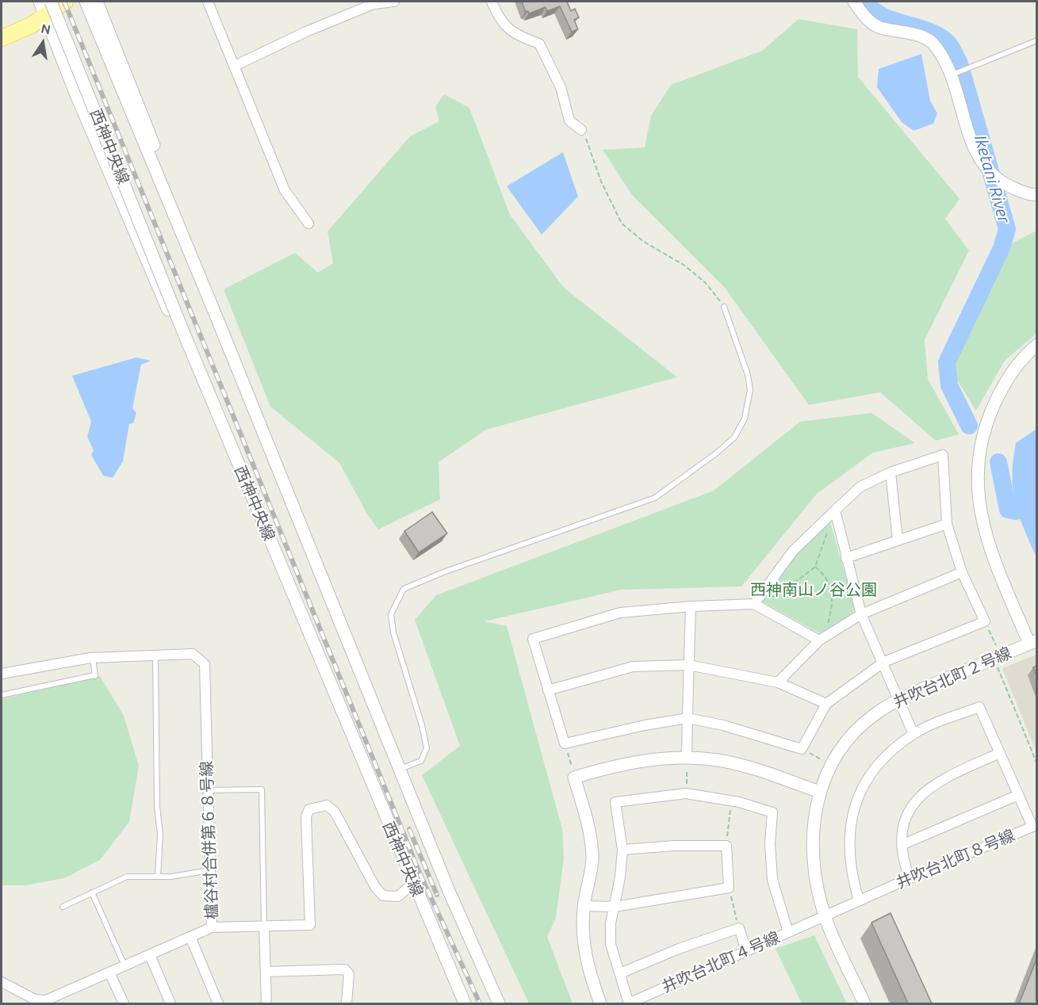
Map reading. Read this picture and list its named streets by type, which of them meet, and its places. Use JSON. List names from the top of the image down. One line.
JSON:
{"streets":{"street":["西神中央線","井吹台北町２号線","櫨谷村合併第６８号線","井吹台北町８号線","井吹台北町４号線"]},"crossings":[["西神中央線","櫨谷村合併第６８号線"],["井吹台北町２号線","井吹台北町８号線"],["井吹台北町２号線","井吹台北町４号線"],["井吹台北町８号線","井吹台北町４号線"]],"water":["Iketani River"],"parks":["西神南山ノ谷公園"],"north":"top"}
